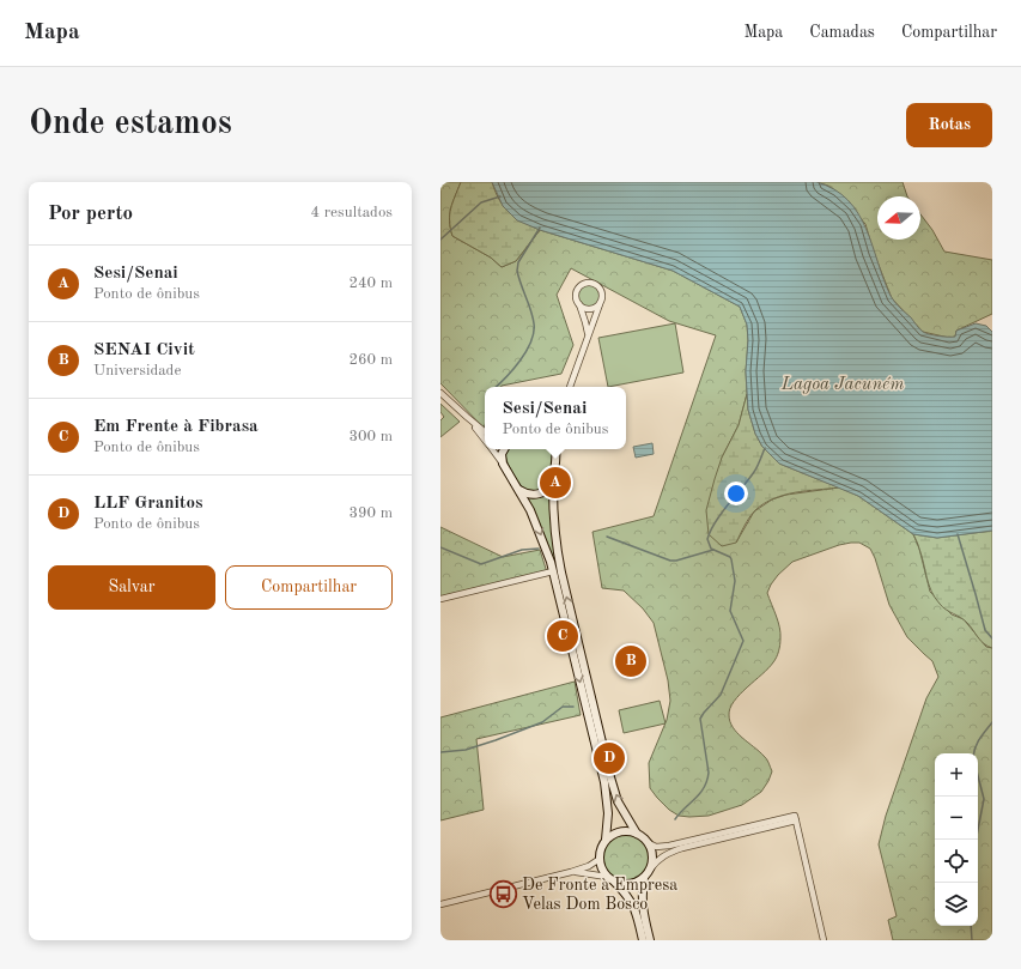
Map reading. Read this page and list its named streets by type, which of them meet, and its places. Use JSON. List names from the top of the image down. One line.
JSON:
{"water":["Lagoa Jacuném"],"places":{"bus stop":["De Fronte à Empresa Velas Dom Bosco"]},"north":"left","page":{"header":"Mapa","nav":["Mapa","Camadas","Compartilhar"],"buttons":["Rotas",["Salvar","Compartilhar"]],"title":"Onde estamos","heading":["Por perto","4 resultados"],"list":[{"mark":"A","name":"Sesi/Senai","note":"Ponto de ônibus","value":"240 m"},{"mark":"B","name":"SENAI Civit","note":"Universidade","value":"260 m"},{"mark":"C","name":"Em Frente à Fibrasa","note":"Ponto de ônibus","value":"300 m"},{"mark":"D","name":"LLF Granitos","note":"Ponto de ônibus","value":"390 m"}],"popup":["Sesi/Senai","Ponto de ônibus"],"pins":["A","C","B","D"],"map_buttons":["+","−"]}}
